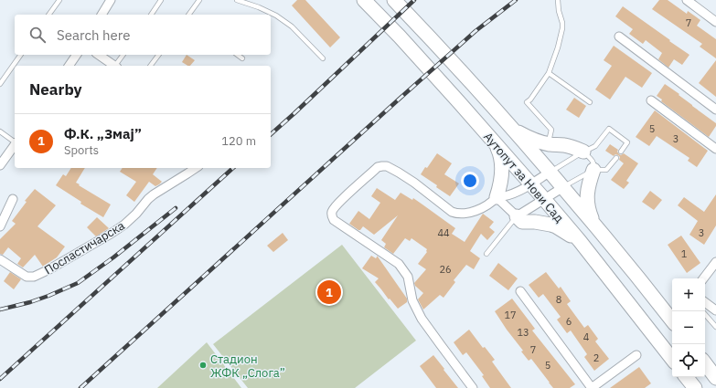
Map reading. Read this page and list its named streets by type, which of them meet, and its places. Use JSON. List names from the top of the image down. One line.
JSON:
{"streets":{"main road":["Аутопут за Нови Сад"],"street":["Посластичарска"]},"places":["Стадион ЖФК „Слога”"],"house_numbers":["7","5","3","44","3","1","26","8","17","6","13","4","7","2","5"],"page":{"search":"Search here","heading":"Nearby","list":[{"mark":"1","name":"Ф.К. „Змај”","note":"Sports","value":"120 m"}],"map_buttons":["+","−"],"pins":"1"}}
